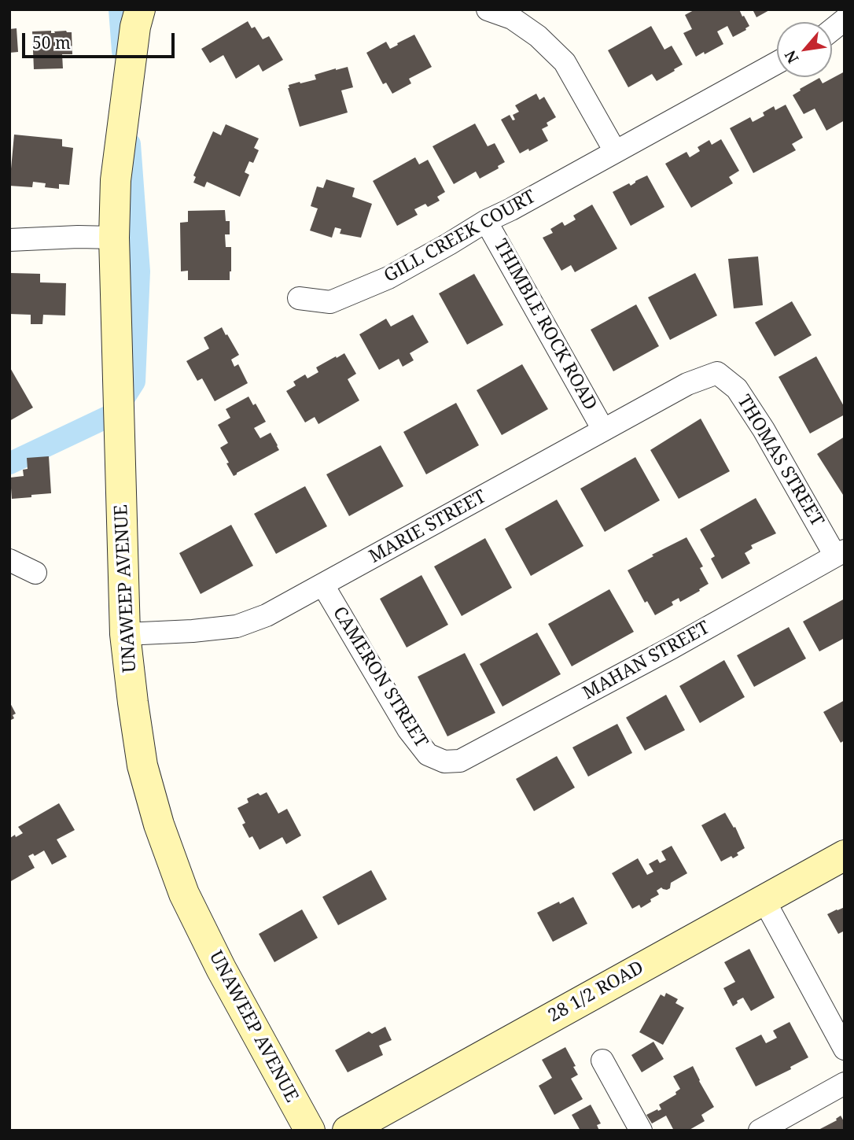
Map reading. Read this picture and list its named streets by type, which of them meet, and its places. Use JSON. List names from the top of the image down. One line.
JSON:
{"streets":{"main road":["UNAWEEP AVENUE","28 1/2 ROAD"],"street":["GILL CREEK COURT","THIMBLE ROCK ROAD","THOMAS STREET","MARIE STREET","MAHAN STREET","CAMERON STREET"]},"crossings":[["GILL CREEK COURT","THIMBLE ROCK ROAD"],["THIMBLE ROCK ROAD","MARIE STREET"],["THOMAS STREET","MARIE STREET"],["THOMAS STREET","MAHAN STREET"],["MARIE STREET","UNAWEEP AVENUE"],["MARIE STREET","CAMERON STREET"],["MAHAN STREET","CAMERON STREET"]],"scale_bar":"50 m","north":"bottom left"}
